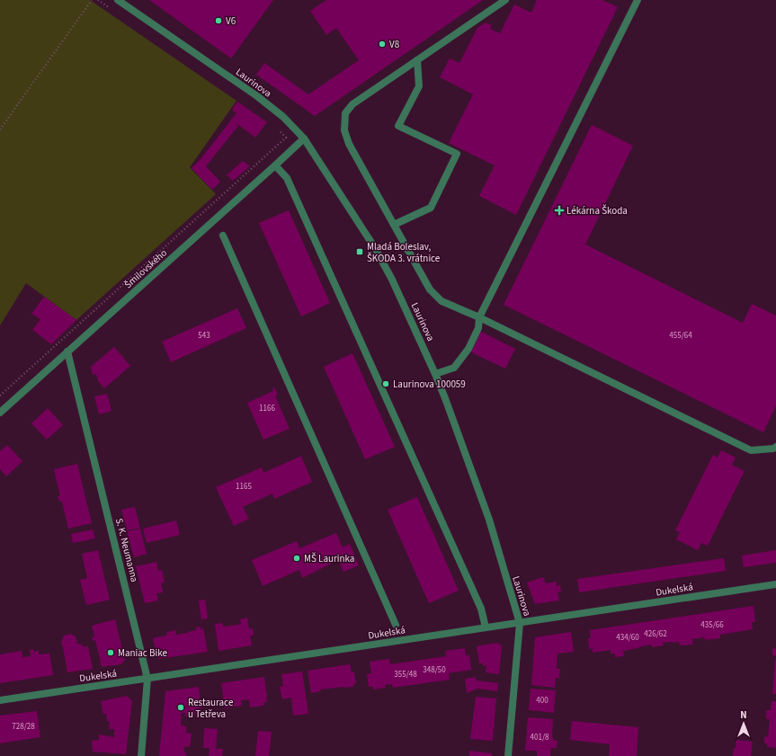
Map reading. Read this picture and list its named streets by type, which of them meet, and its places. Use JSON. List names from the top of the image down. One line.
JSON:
{"streets":{"street":["Laurinova","Šmilovského","S. K. Neumanna","Dukelská"]},"crossings":[["Laurinova","Šmilovského"],["Laurinova","Dukelská"],["Šmilovského","S. K. Neumanna"],["S. K. Neumanna","Dukelská"]],"places":{"other":["V6","V8","Laurinova 100059","MŠ Laurinka","Maniac Bike","Restaurace u Tetřeva"],"health":["Lékárna Škoda"],"transit":["Mladá Boleslav, ŠKODA 3. vrátnice"]},"house_numbers":["543","455/64","1166","1165","435/66","426/62","434/60","348/50","355/48","400","728/28","401/8"],"north":"top"}
